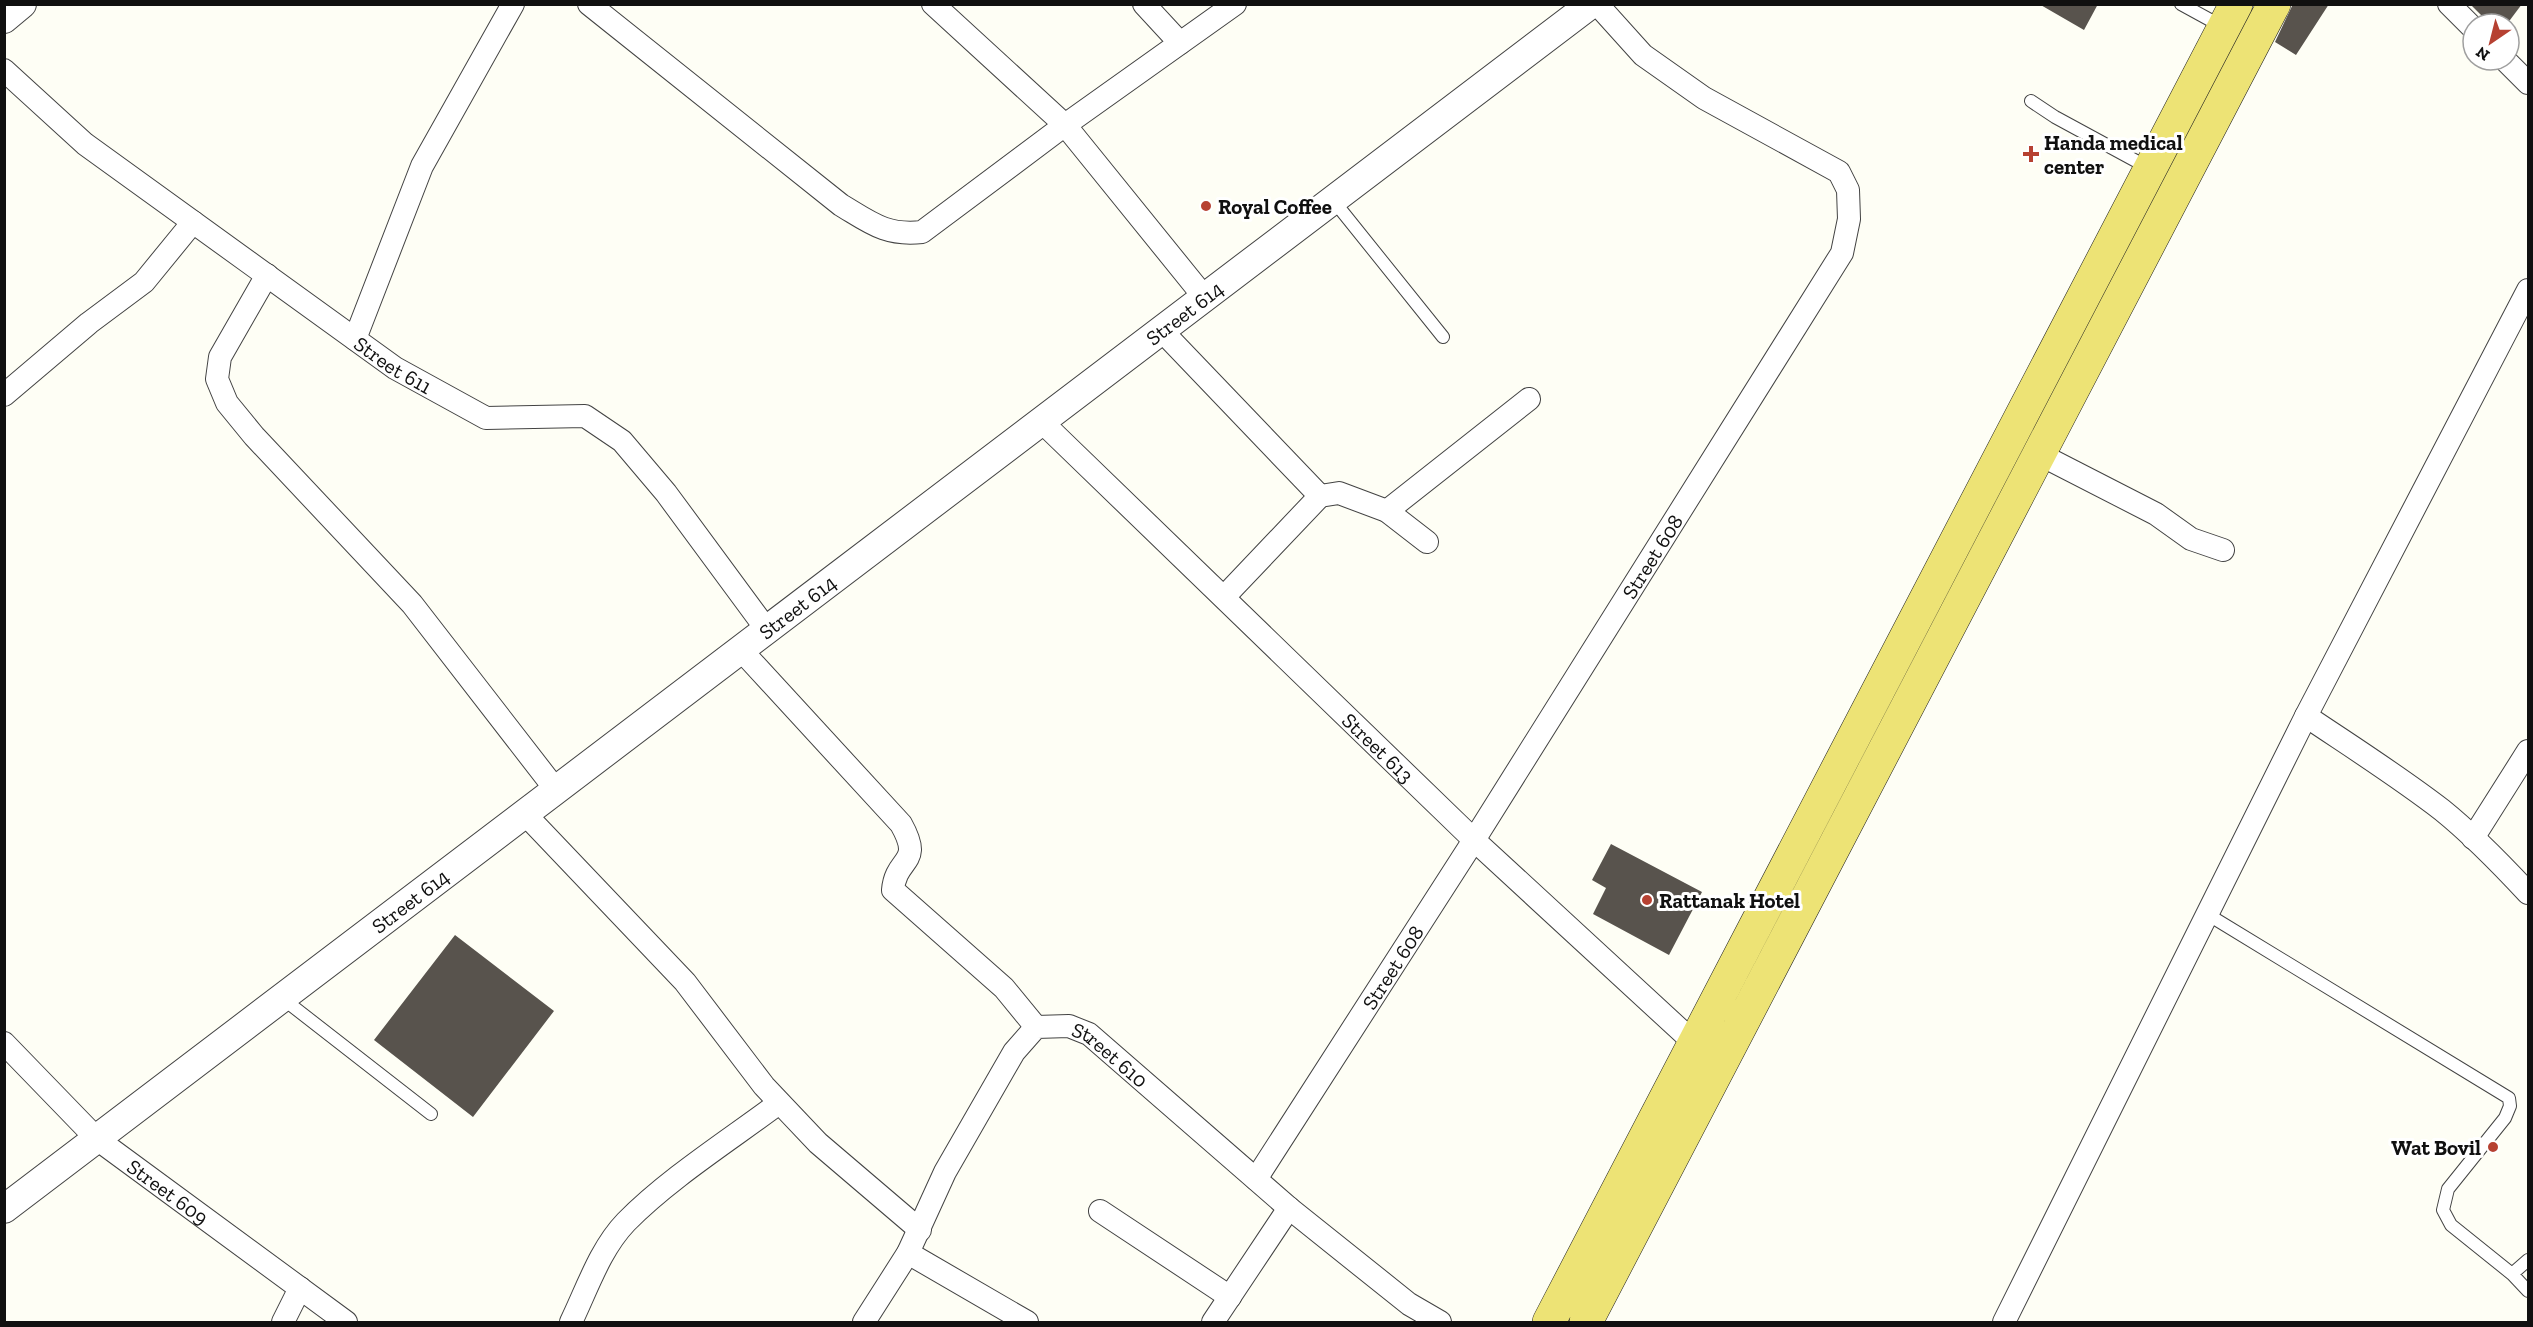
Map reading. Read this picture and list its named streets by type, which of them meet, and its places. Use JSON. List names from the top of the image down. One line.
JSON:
{"streets":{"street":["Street 614","Street 611","Street 608","Street 613","Street 610","Street 609"]},"crossings":[["Street 614","Street 611"],["Street 614","Street 613"],["Street 614","Street 609"],["Street 608","Street 613"],["Street 608","Street 610"]],"places":{"health":["Handa medical center"],"other":["Royal Coffee","Rattanak Hotel","Wat Bovil"]},"north":"bottom left"}
